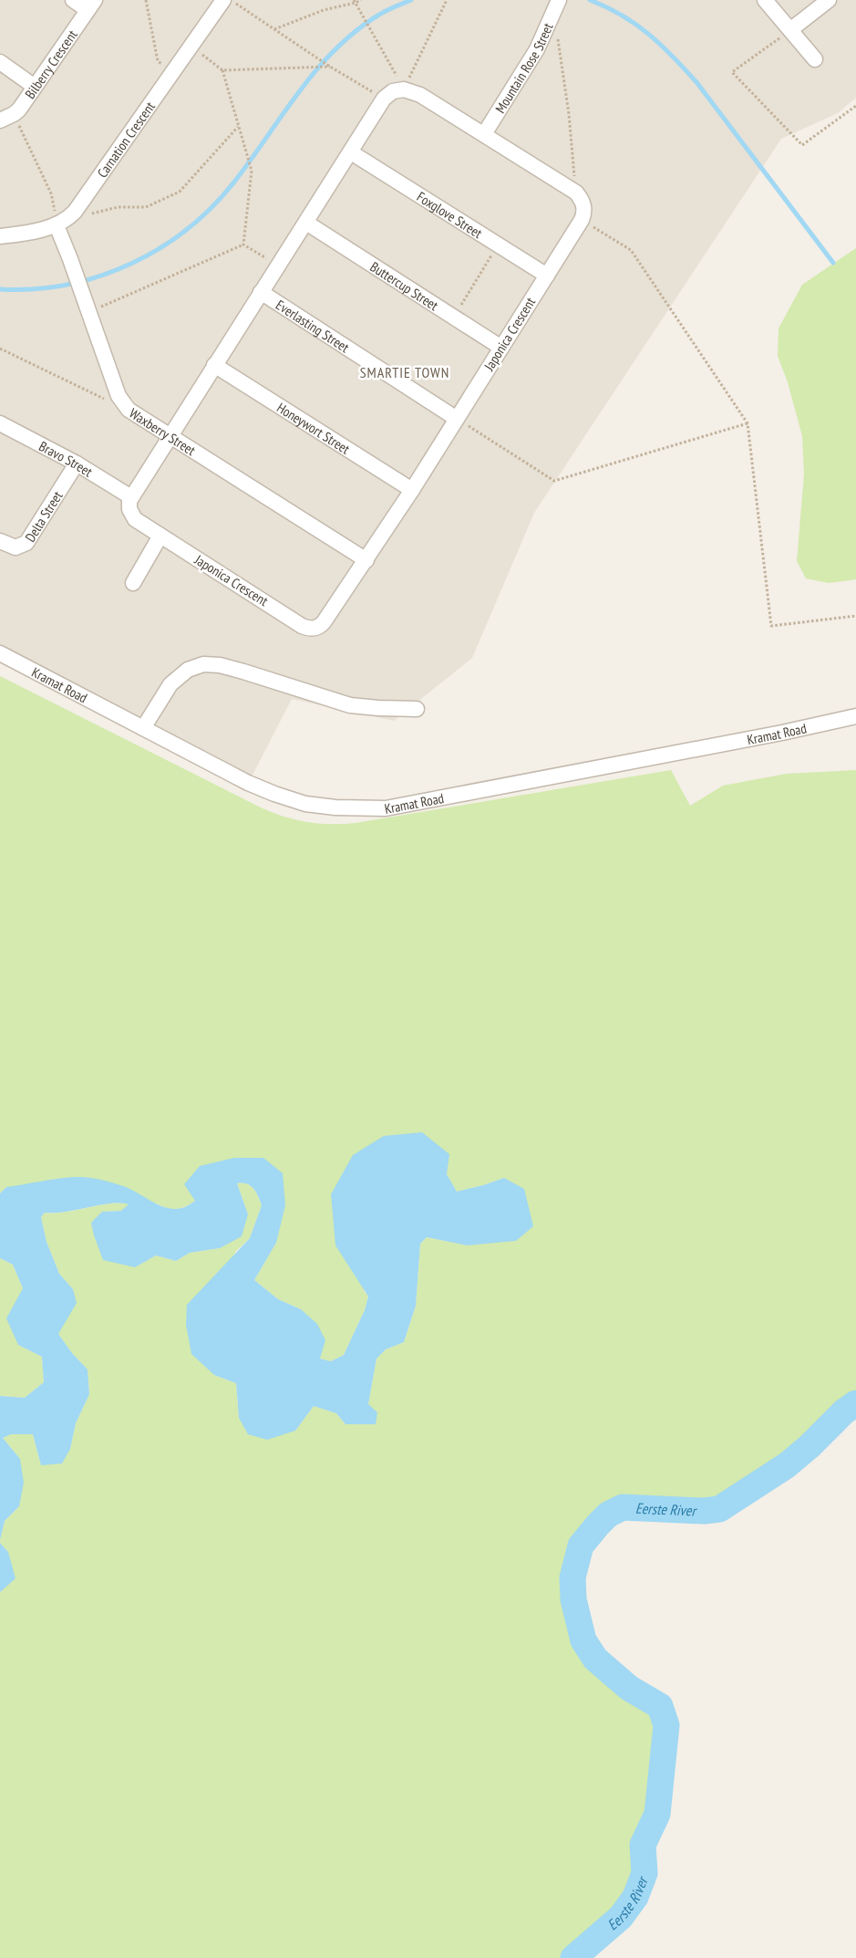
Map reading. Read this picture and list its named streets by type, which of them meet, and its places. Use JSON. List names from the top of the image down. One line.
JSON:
{"streets":{"street":["Bilberry Crescent","Mountain Rose Street","Carnation Crescent","Foxglove Street","Buttercup Street","Everlasting Street","Japonica Crescent","Honeywort Street","Waxberry Street","Bravo Street","Delta Street","Kramat Road"]},"crossings":[["Carnation Crescent","Waxberry Street"],["Foxglove Street","Japonica Crescent"],["Buttercup Street","Japonica Crescent"],["Everlasting Street","Japonica Crescent"],["Japonica Crescent","Honeywort Street"],["Japonica Crescent","Waxberry Street"],["Japonica Crescent","Bravo Street"],["Bravo Street","Delta Street"]],"districts":["SMARTIE TOWN"],"water":["Eerste River"]}
